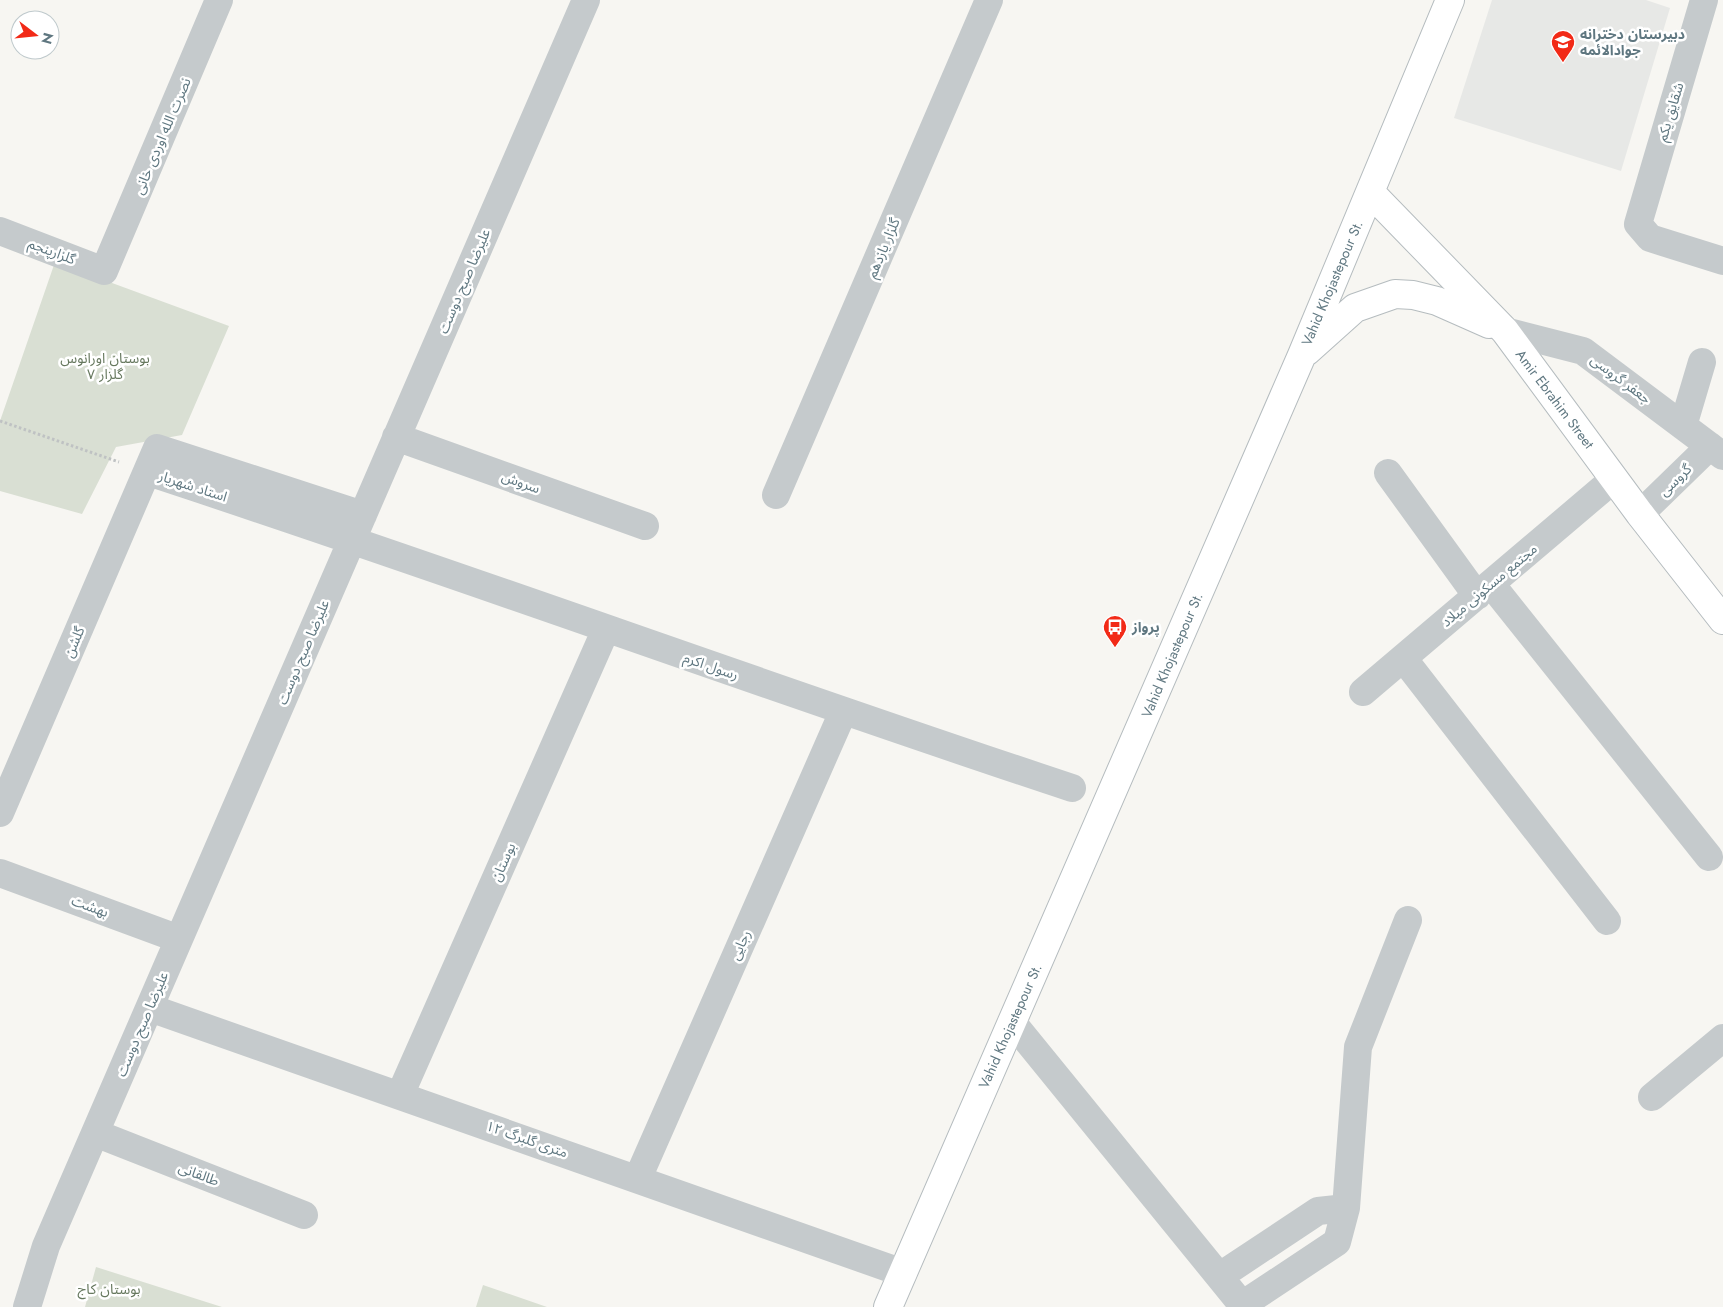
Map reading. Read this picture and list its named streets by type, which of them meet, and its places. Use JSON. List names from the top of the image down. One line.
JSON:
{"streets":{"main road":["Vahid Khojastepour St.","Amir Ebrahim Street"],"street":["شقایق یکم","نصرت الله اوردی خانی","گلزار یازدهم","گلزارپنجم","علیرضا صبح دوست","جعفر گروسی","گروسی","سروش","استاد شهریار","مجتمع مسکونی میلاد","گلشن","رسول اکرم","بوستان","بهشت","رجایی","۱۲ متری گلبرگ","طالقانی"]},"crossings":[["نصرت الله اوردی خانی","گلزارپنجم"],["علیرضا صبح دوست","سروش"],["علیرضا صبح دوست","استاد شهریار"],["علیرضا صبح دوست","رسول اکرم"],["علیرضا صبح دوست","بهشت"],["علیرضا صبح دوست","۱۲ متری گلبرگ"],["علیرضا صبح دوست","طالقانی"],["Vahid Khojastepour St.","Amir Ebrahim Street"],["Vahid Khojastepour St.","۱۲ متری گلبرگ"],["جعفر گروسی","Amir Ebrahim Street"],["جعفر گروسی","گروسی"],["Amir Ebrahim Street","گروسی"],["Amir Ebrahim Street","مجتمع مسکونی میلاد"],["استاد شهریار","گلشن"],["استاد شهریار","رسول اکرم"],["رسول اکرم","بوستان"],["رسول اکرم","رجایی"],["بوستان","۱۲ متری گلبرگ"],["رجایی","۱۲ متری گلبرگ"]],"parks":["بوستان اورانوس گلزار ۷","بوستان کاج"],"places":{"school or university":["دبیرستان دخترانه جوادالائمه"],"bus stop":["پرواز"]},"north":"right"}
